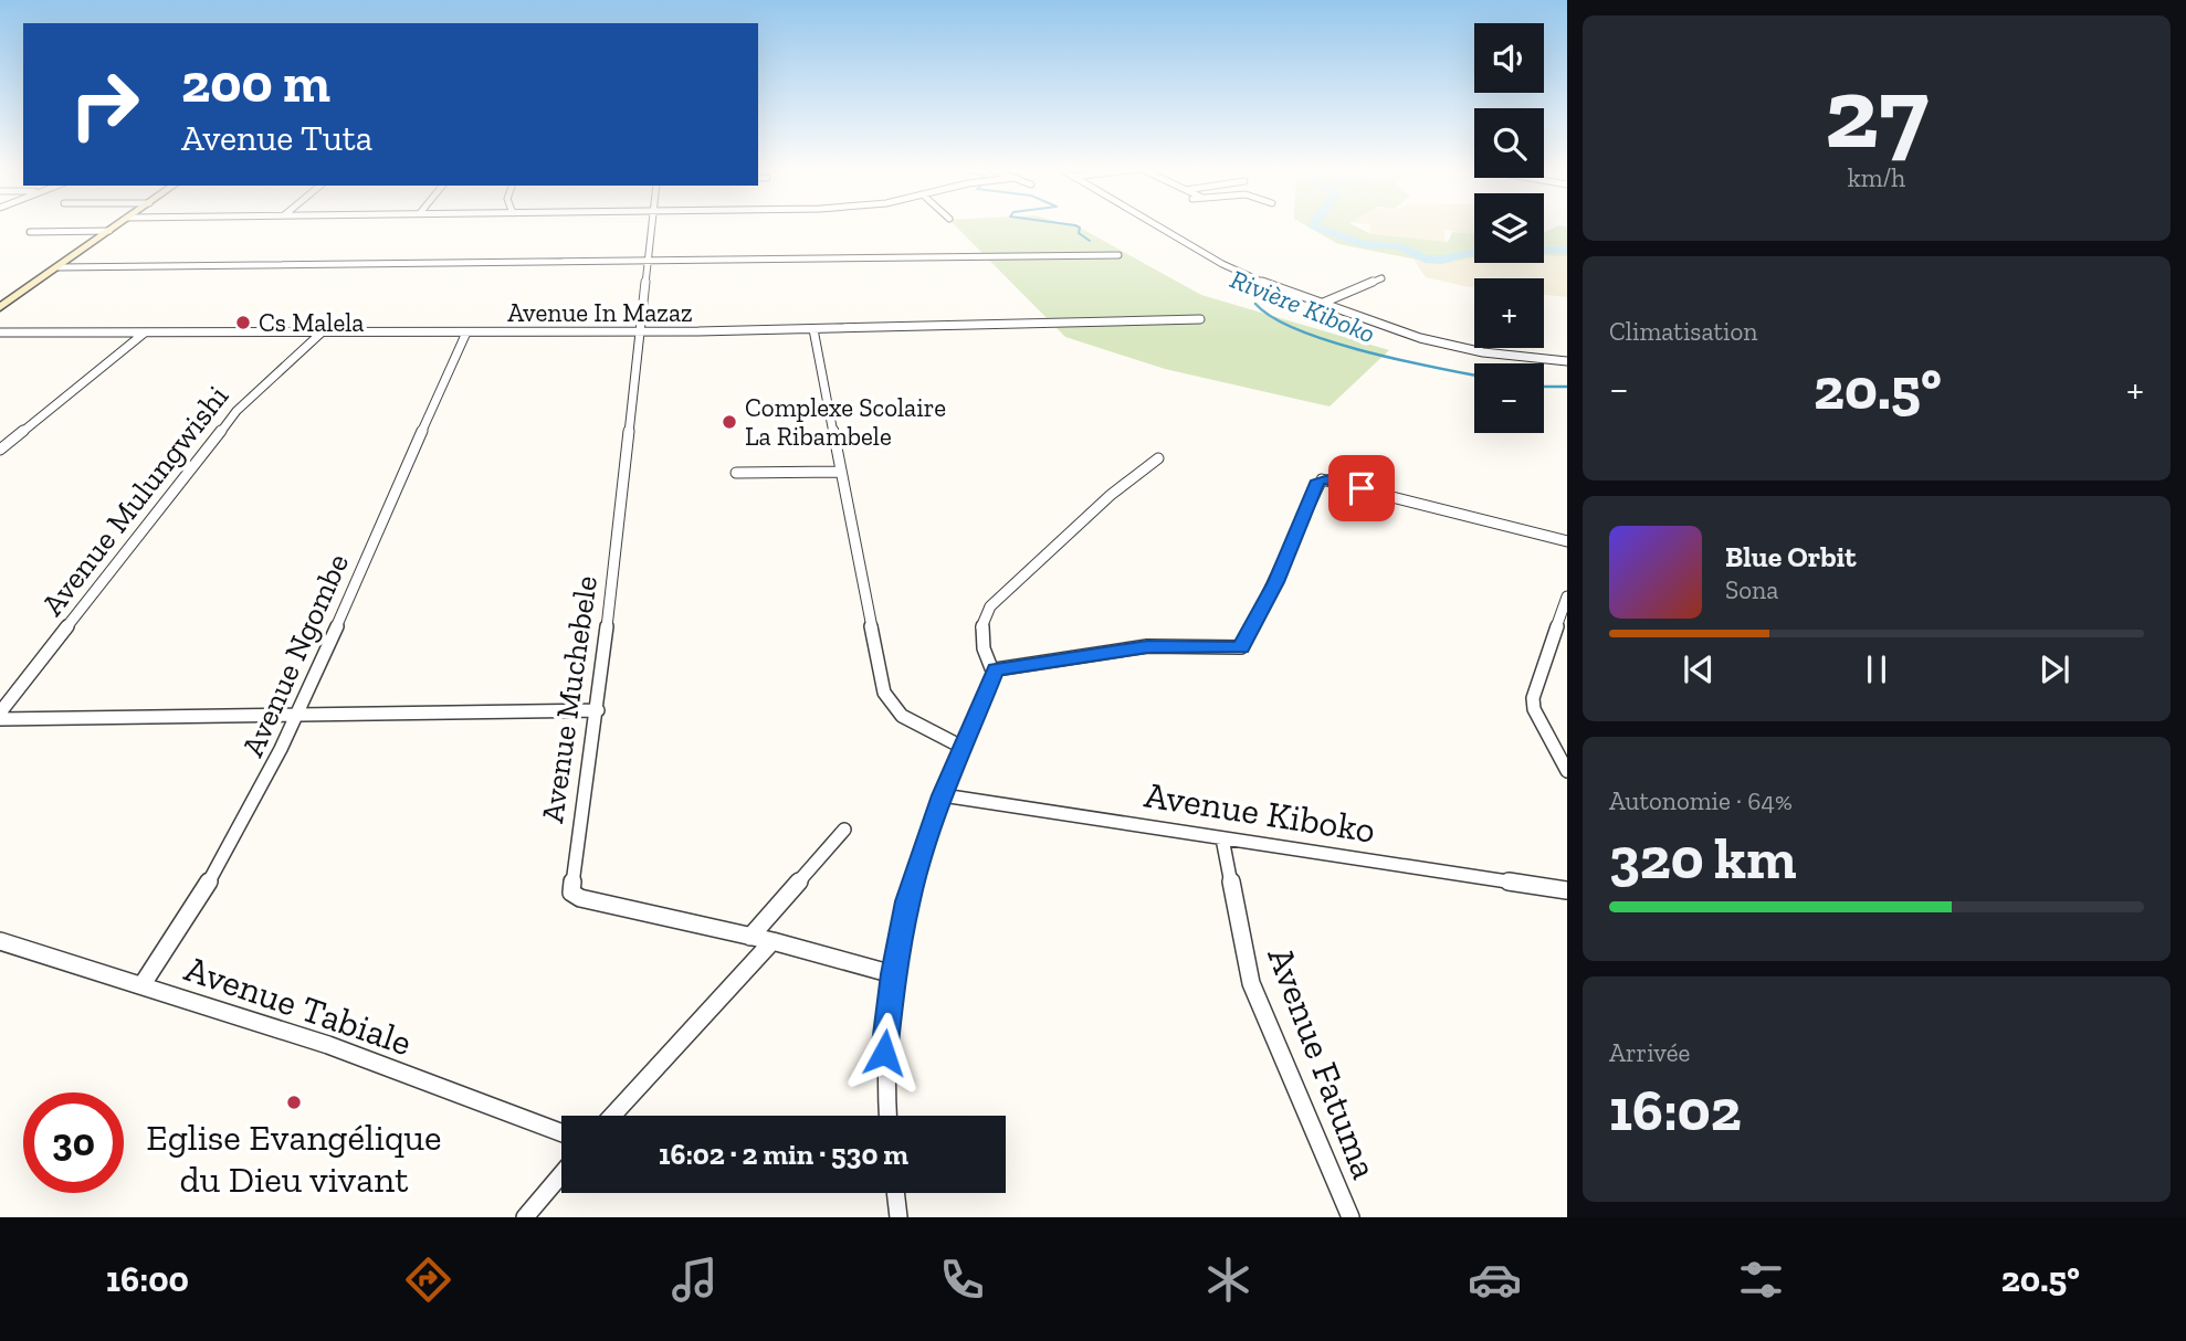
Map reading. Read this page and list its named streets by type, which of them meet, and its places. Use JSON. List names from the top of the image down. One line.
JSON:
{"streets":{"street":["Avenue In Mazaz","Avenue Mulungwishi","Avenue Ngombe","Avenue Muchebele","Avenue Kiboko","Avenue Tabiale","Avenue Fatuma"]},"crossings":[["Avenue In Mazaz","Avenue Mulungwishi"],["Avenue In Mazaz","Avenue Ngombe"],["Avenue In Mazaz","Avenue Muchebele"],["Avenue Ngombe","Avenue Tabiale"],["Avenue Kiboko","Avenue Fatuma"]],"water":["Rivière Kiboko"],"places":["Cs Malela","Complexe Scolaire La Ribambele","Eglise Evangélique du Dieu vivant"],"page":{"tile":[["27","km/h"],"Climatisation",["Autonomie · 64%","320 km"],["Arrivée","16:02"]],"map_buttons":["+","−"],"turn":["200 m","Avenue Tuta"],"heat":["−","20.5°","+"],"song":["Blue Orbit","Sona"],"limit":"30","trip":"16:02 · 2 min · 530 m","tabs":["16:00","20.5°"]}}
